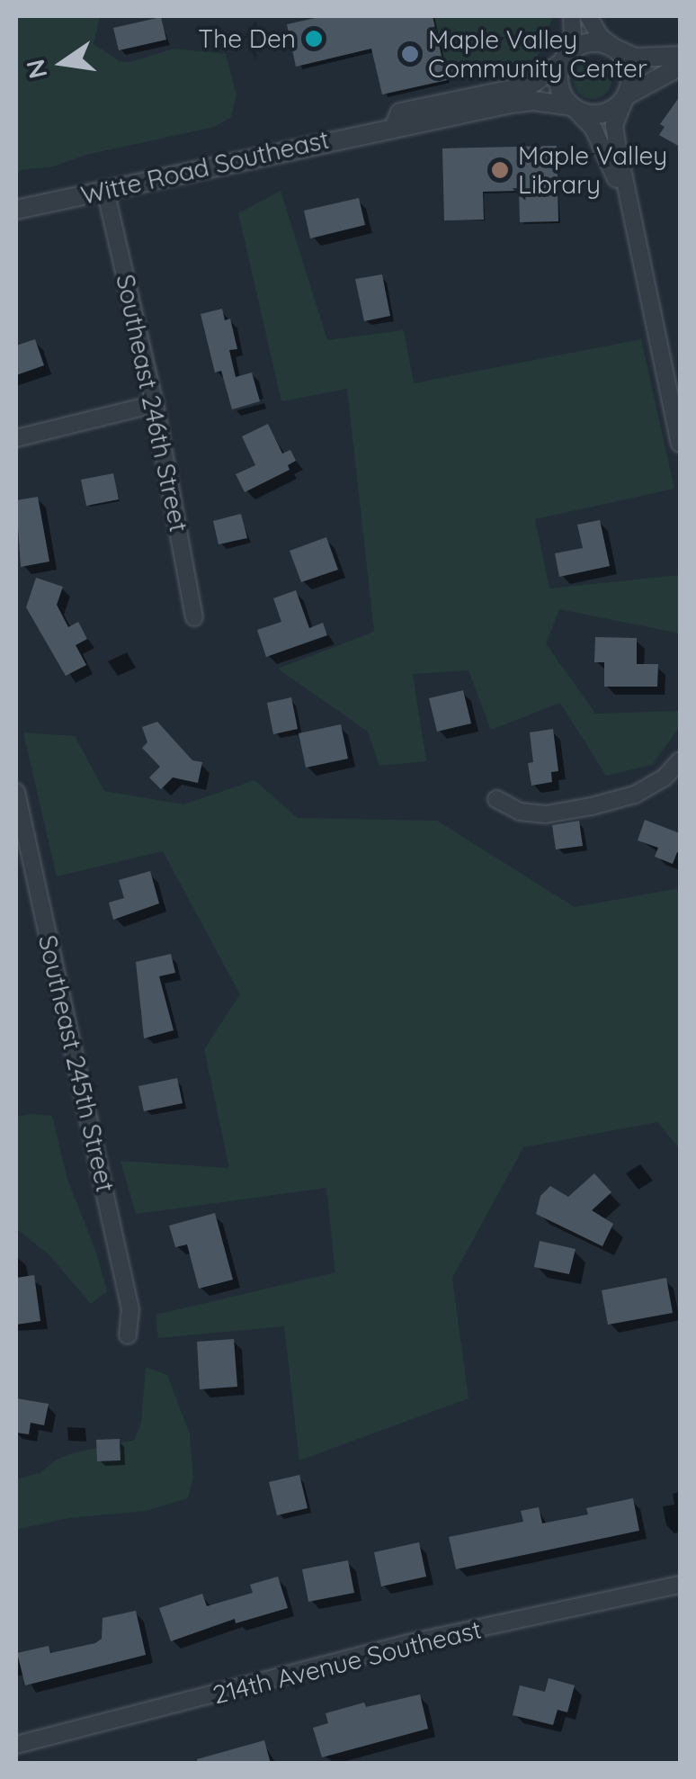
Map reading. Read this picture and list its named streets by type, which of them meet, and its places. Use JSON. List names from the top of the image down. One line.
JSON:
{"streets":{"street":["Witte Road Southeast","Southeast 246th Street","Southeast 245th Street","214th Avenue Southeast"]},"crossings":[["Witte Road Southeast","Southeast 246th Street"]],"places":["The Den","Maple Valley Community Center","Maple Valley Library"],"north":"left"}
